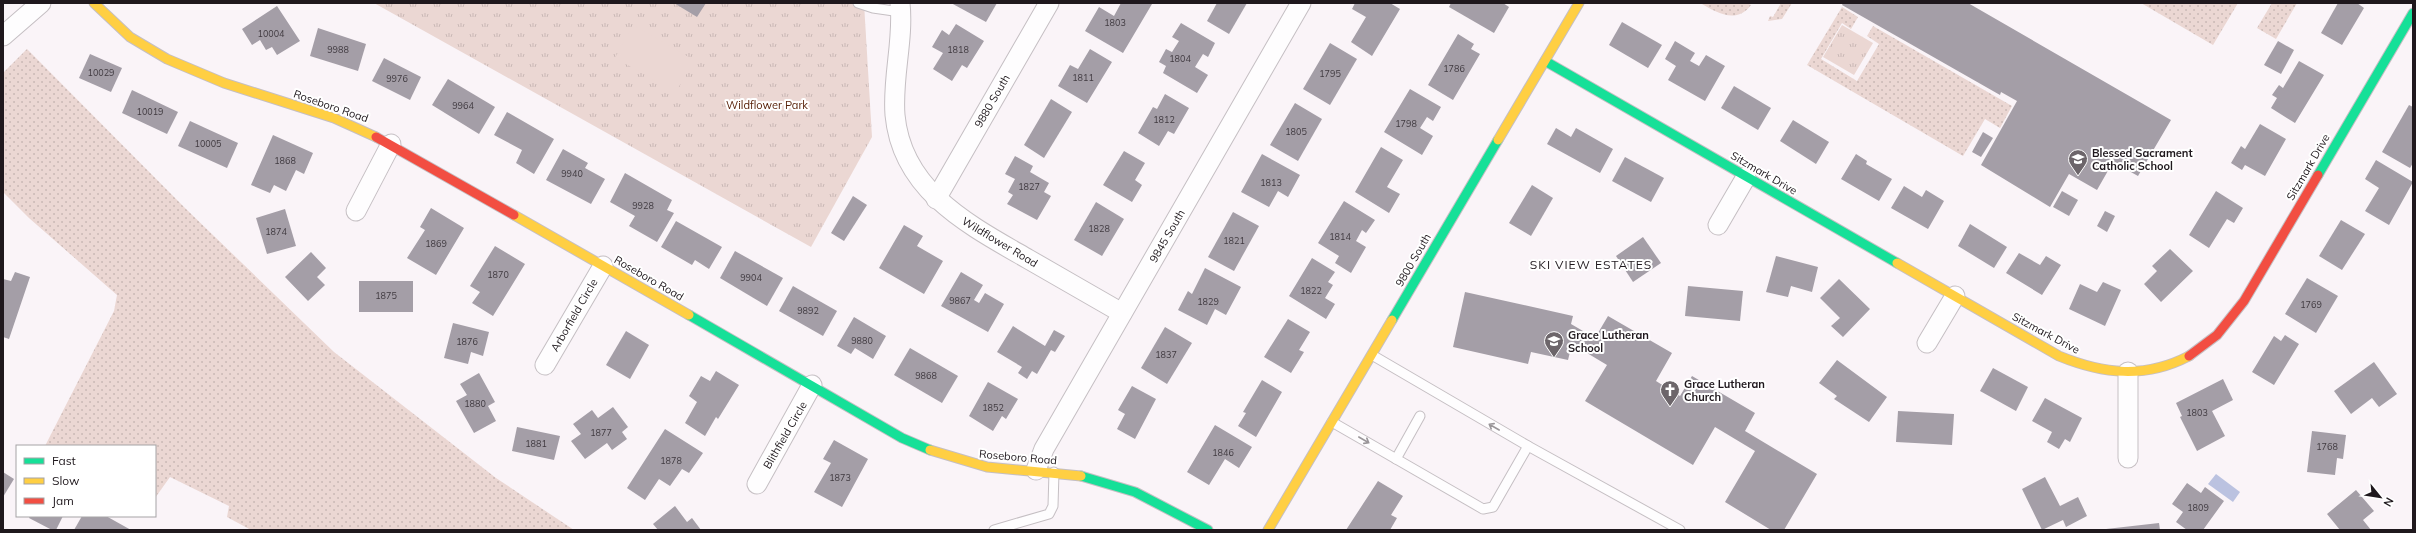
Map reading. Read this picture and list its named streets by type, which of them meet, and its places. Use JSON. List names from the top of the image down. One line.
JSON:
{"streets":{"street":["9880 South","Roseboro Road","Sitzmark Drive","9845 South","Wildflower Road","9800 South","Arborfield Circle","Blithfield Circle"]},"crossings":[["9880 South","Wildflower Road"],["Roseboro Road","9845 South"],["Roseboro Road","Arborfield Circle"],["Roseboro Road","Blithfield Circle"],["Sitzmark Drive","9800 South"],["9845 South","Wildflower Road"]],"districts":["SKI VIEW ESTATES"],"parks":["Wildflower Park"],"places":{"school or university":["Blessed Sacrament Catholic School","Grace Lutheran School"],"church":["Grace Lutheran Church"]},"house_numbers":["1803","10004","9988","1818","1804","1786","10029","1795","1811","9976","9964","10019","1812","1798","1805","10005","1868","9940","1813","1827","9928","1828","1874","1814","1821","1869","1870","9904","1822","1875","9867","1829","1769","9892","9880","1876","1837","9868","1880","1852","1803","1877","1881","1768","1846","1878","1873","1809"],"legend":["Fast","Slow","Jam"],"north":"bottom right"}
